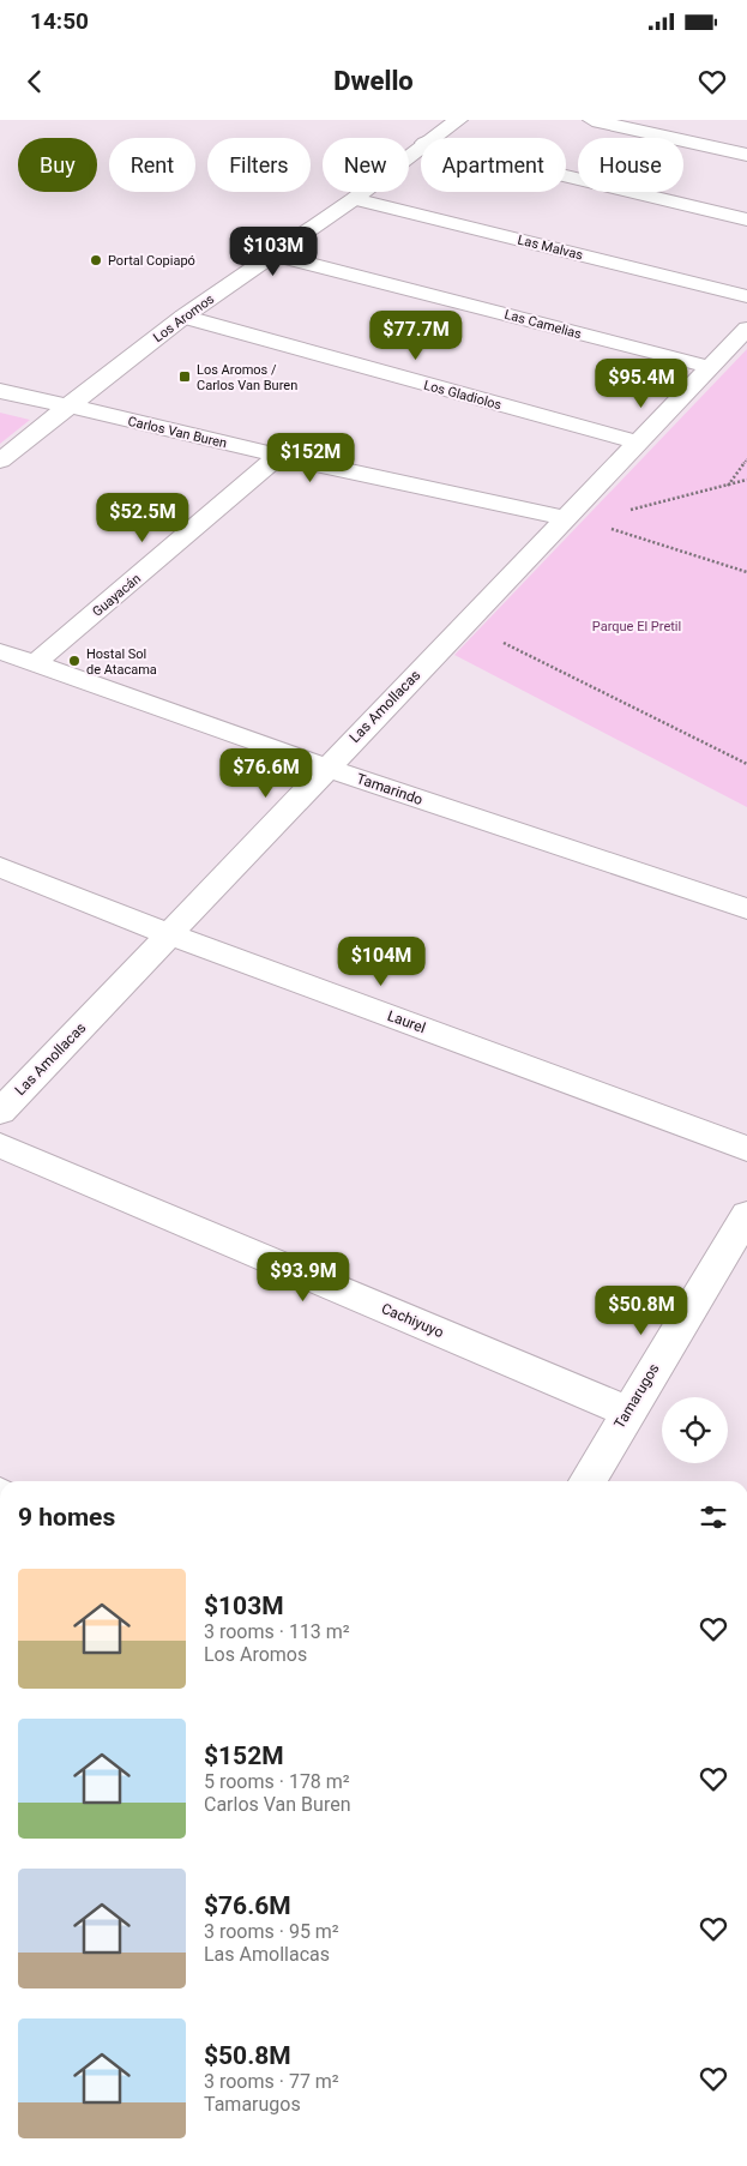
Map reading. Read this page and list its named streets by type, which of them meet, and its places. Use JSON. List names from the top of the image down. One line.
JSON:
{"streets":{"street":["Las Malvas","Los Aromos","Las Camelias","Los Gladiolos","Carlos Van Buren","Guayacán","Las Amollacas","Tamarindo","Laurel","Cachiyuyo","Tamarugos"]},"crossings":[["Las Malvas","Los Aromos"],["Los Aromos","Las Camelias"],["Los Aromos","Los Gladiolos"],["Los Aromos","Carlos Van Buren"],["Las Camelias","Las Amollacas"],["Los Gladiolos","Las Amollacas"],["Carlos Van Buren","Guayacán"],["Carlos Van Buren","Las Amollacas"],["Guayacán","Tamarindo"],["Las Amollacas","Tamarindo"],["Las Amollacas","Laurel"],["Cachiyuyo","Tamarugos"]],"parks":["Parque El Pretil"],"places":{"other":["Portal Copiapó","Hostal Sol de Atacama"],"transit":["Los Aromos / Carlos Van Buren"]},"page":{"status":"14:50","header":"Dwello","chip":["Buy","Rent","Filters","New","Apartment","House"],"price":["$103M","$77.7M","$95.4M","$152M","$52.5M","$76.6M","$104M","$93.9M","$50.8M"],"heading":"9 homes","list":[{"name":"$103M","note":"3 rooms · 113 m² · Los Aromos"},{"name":"$152M","note":"5 rooms · 178 m² · Carlos Van Buren"},{"name":"$76.6M","note":"3 rooms · 95 m² · Las Amollacas"},{"name":"$50.8M","note":"3 rooms · 77 m² · Tamarugos"}]}}
